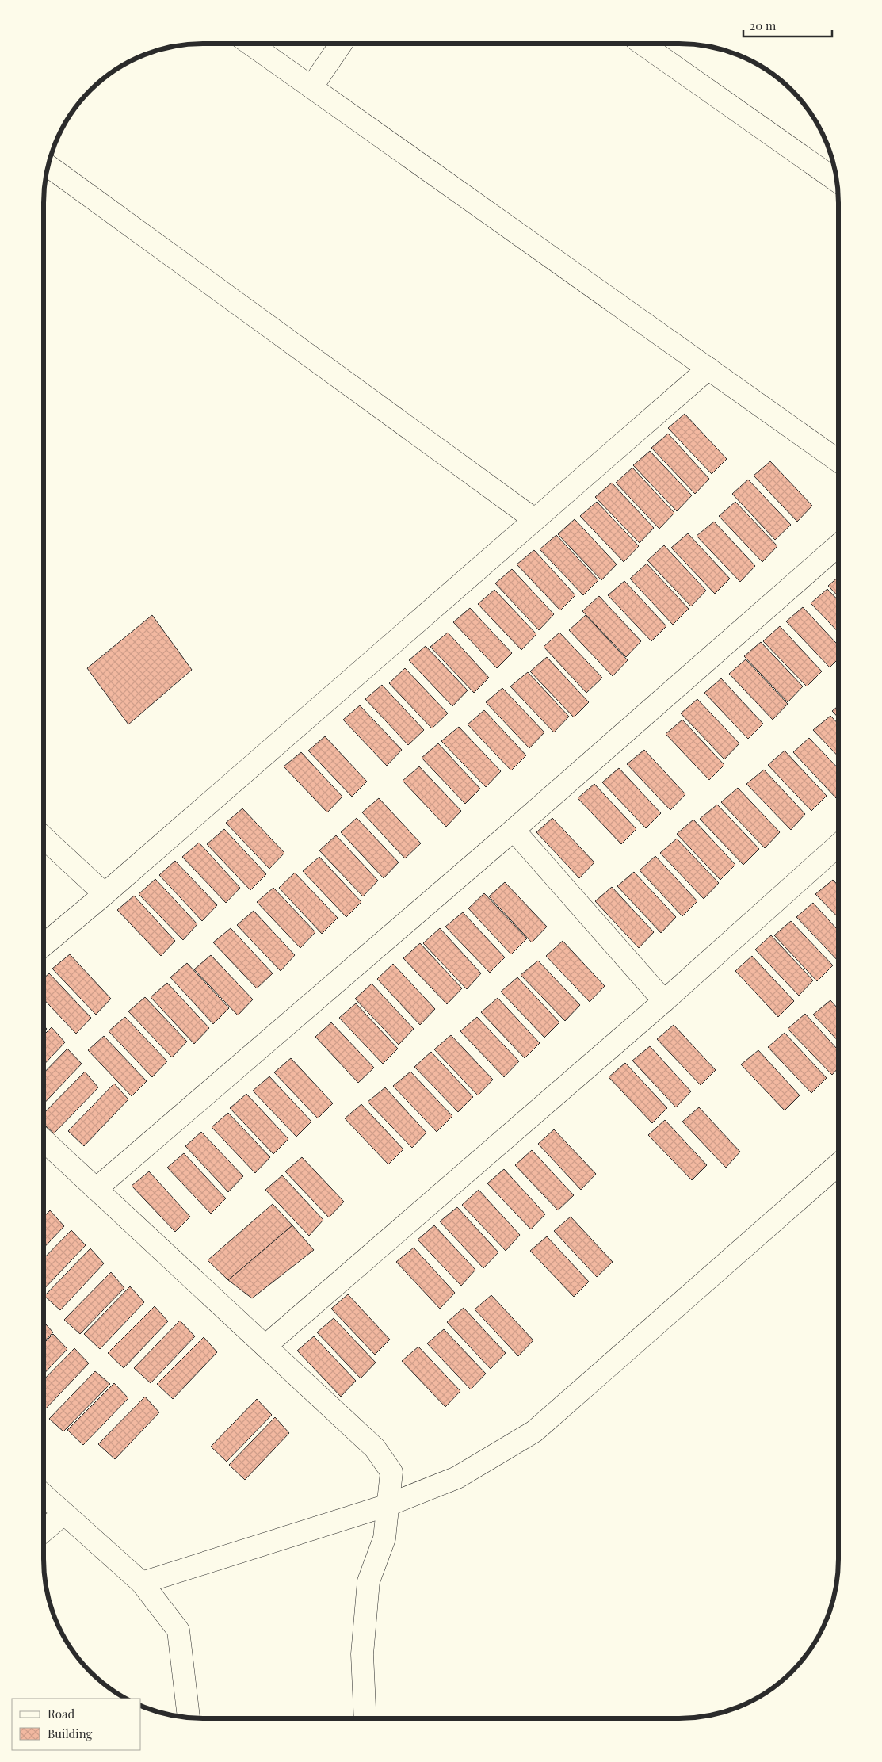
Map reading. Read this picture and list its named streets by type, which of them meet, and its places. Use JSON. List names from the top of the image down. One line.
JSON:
{"legend":["Road","Building"],"scale_bar":"20 m"}
